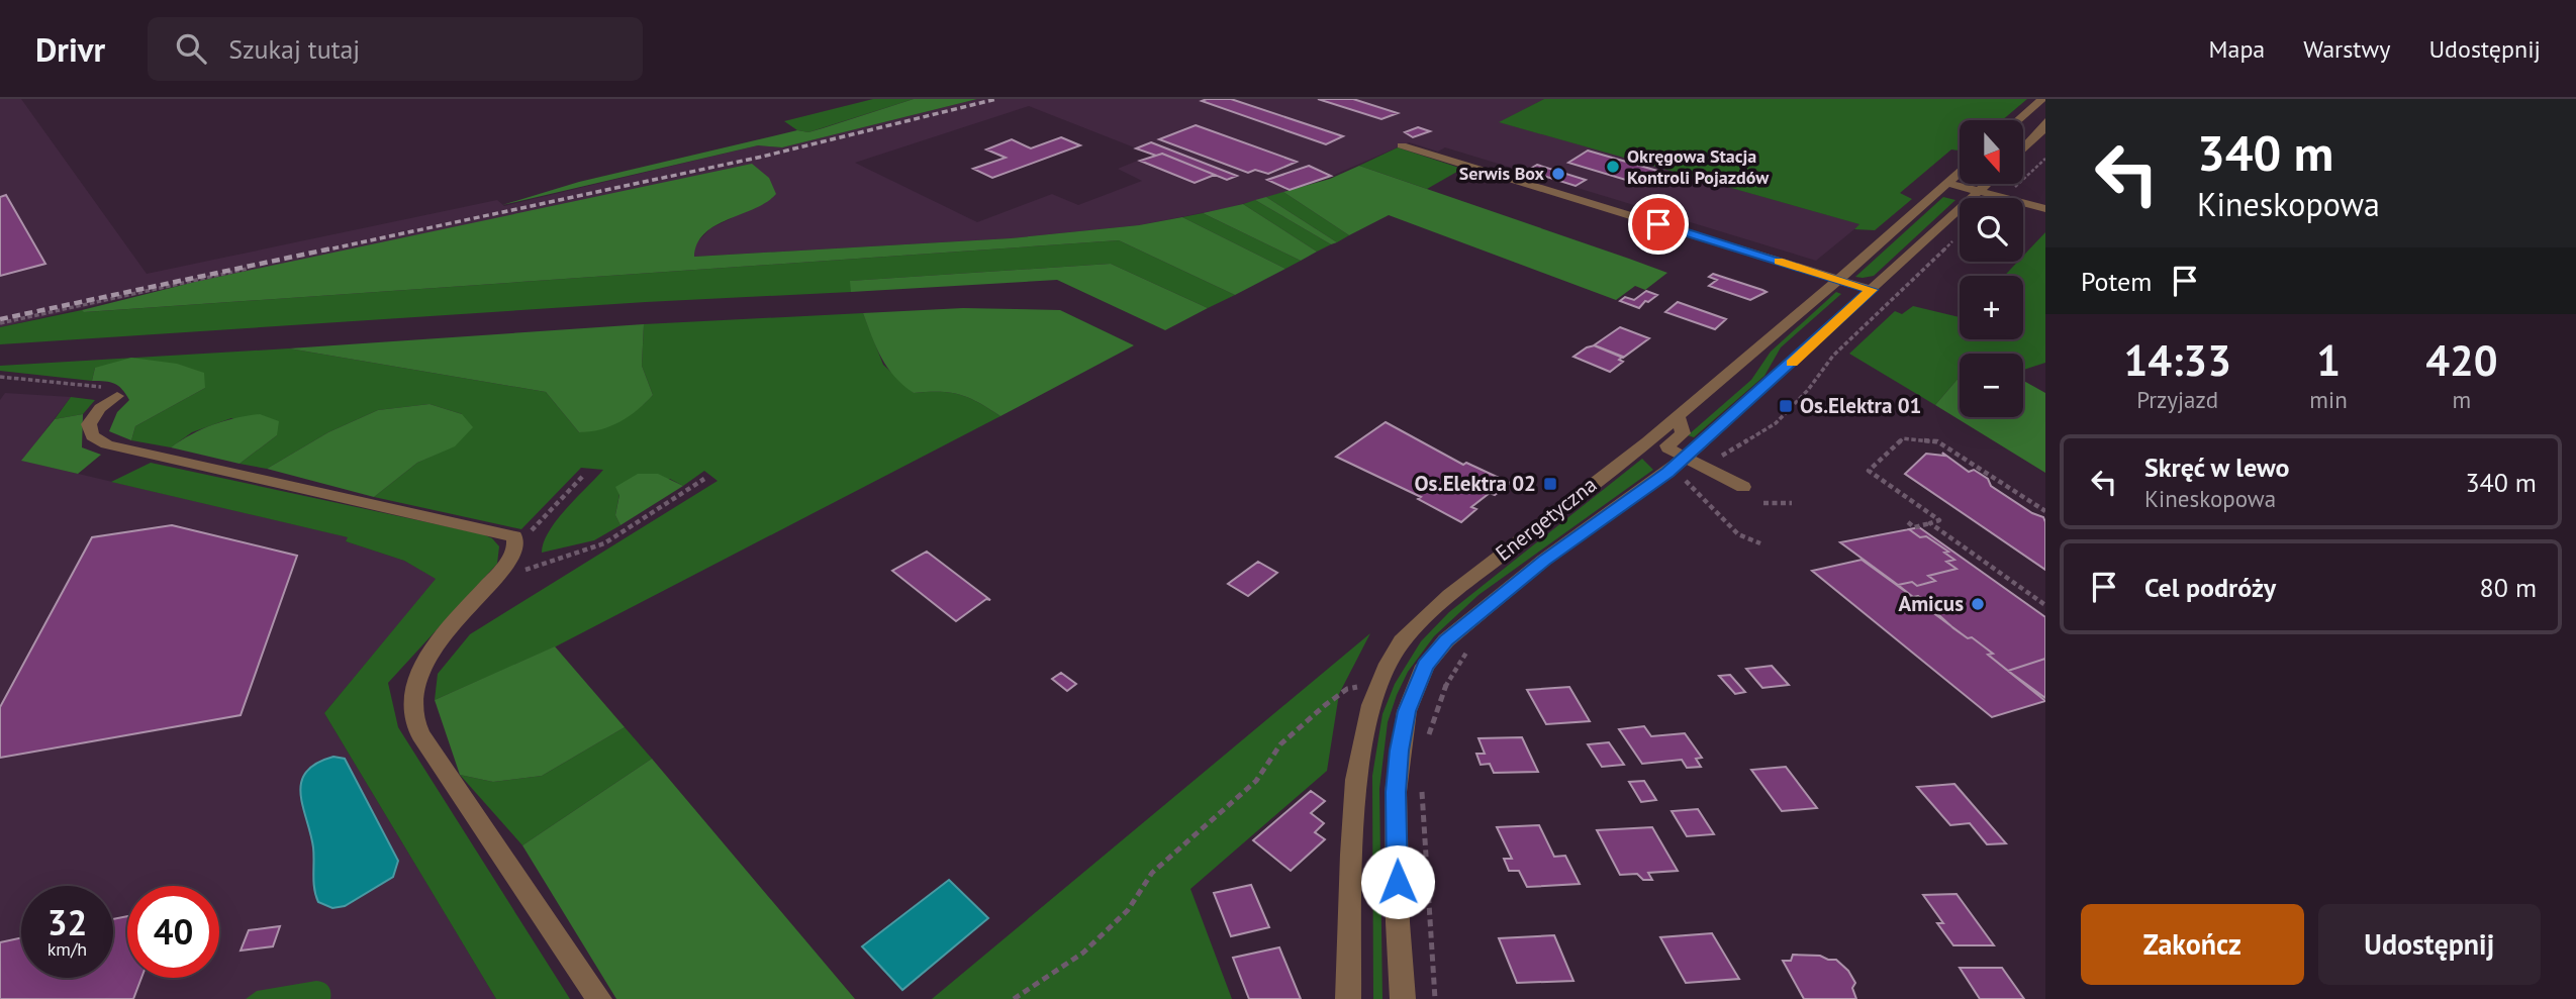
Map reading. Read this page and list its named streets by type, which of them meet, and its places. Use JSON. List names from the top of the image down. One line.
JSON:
{"streets":{"street":["Energetyczna"]},"places":{"other":["Okręgowa Stacja Kontroli Pojazdów","Serwis Box","Amicus"],"transit":["Os.Elektra 01","Os.Elektra 02"]},"north":"bottom","page":{"header":"Drivr","search":"Szukaj tutaj","nav":["Mapa","Warstwy","Udostępnij"],"turn":["340 m","Kineskopowa"],"map_buttons":["+","−"],"then":"Potem","eta":["14:33","Przyjazd","1","min","420","m"],"list":[{"name":"Skręć w lewo","note":"Kineskopowa","value":"340 m"},{"name":"Cel podróży","value":"80 m"}],"speed":"32 km/h","limit":"40","buttons":["Zakończ","Udostępnij"]}}
